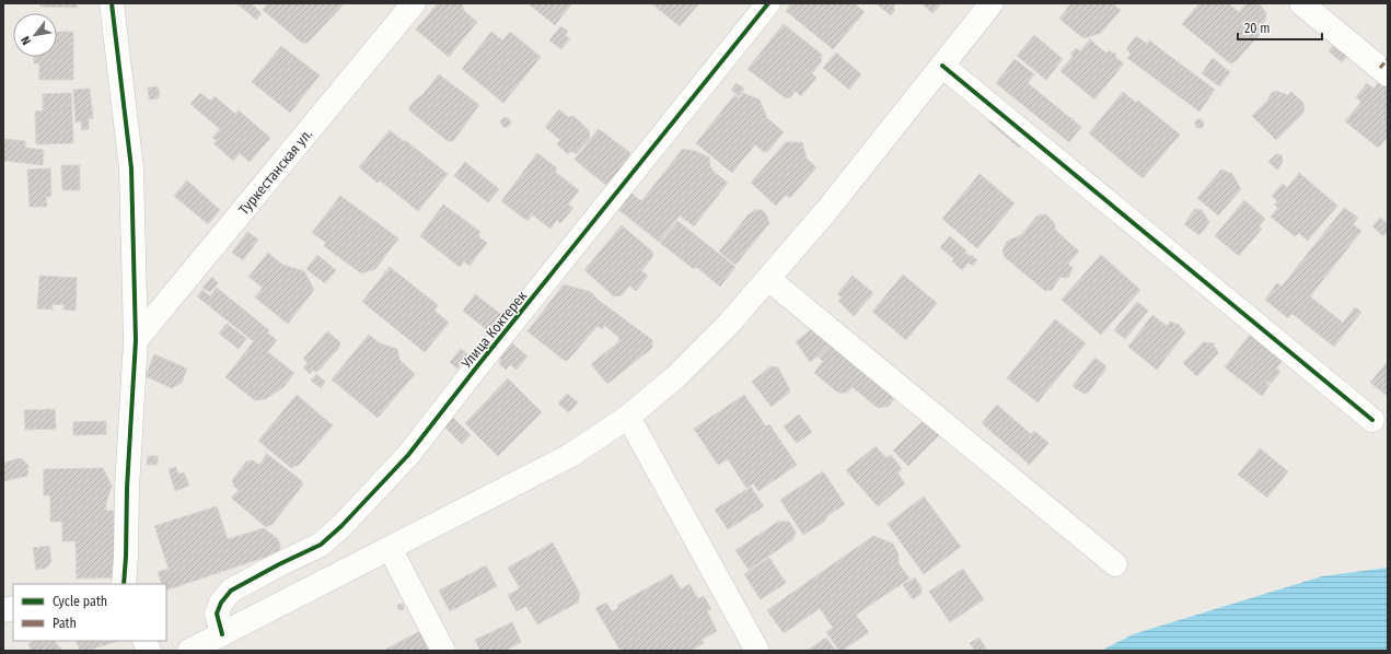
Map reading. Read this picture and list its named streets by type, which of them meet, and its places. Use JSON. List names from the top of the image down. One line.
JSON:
{"streets":{"street":["Туркестанская ул.","Улица Коктерек"]},"legend":["Cycle path","Path"],"scale_bar":"20 m","north":"bottom left"}
